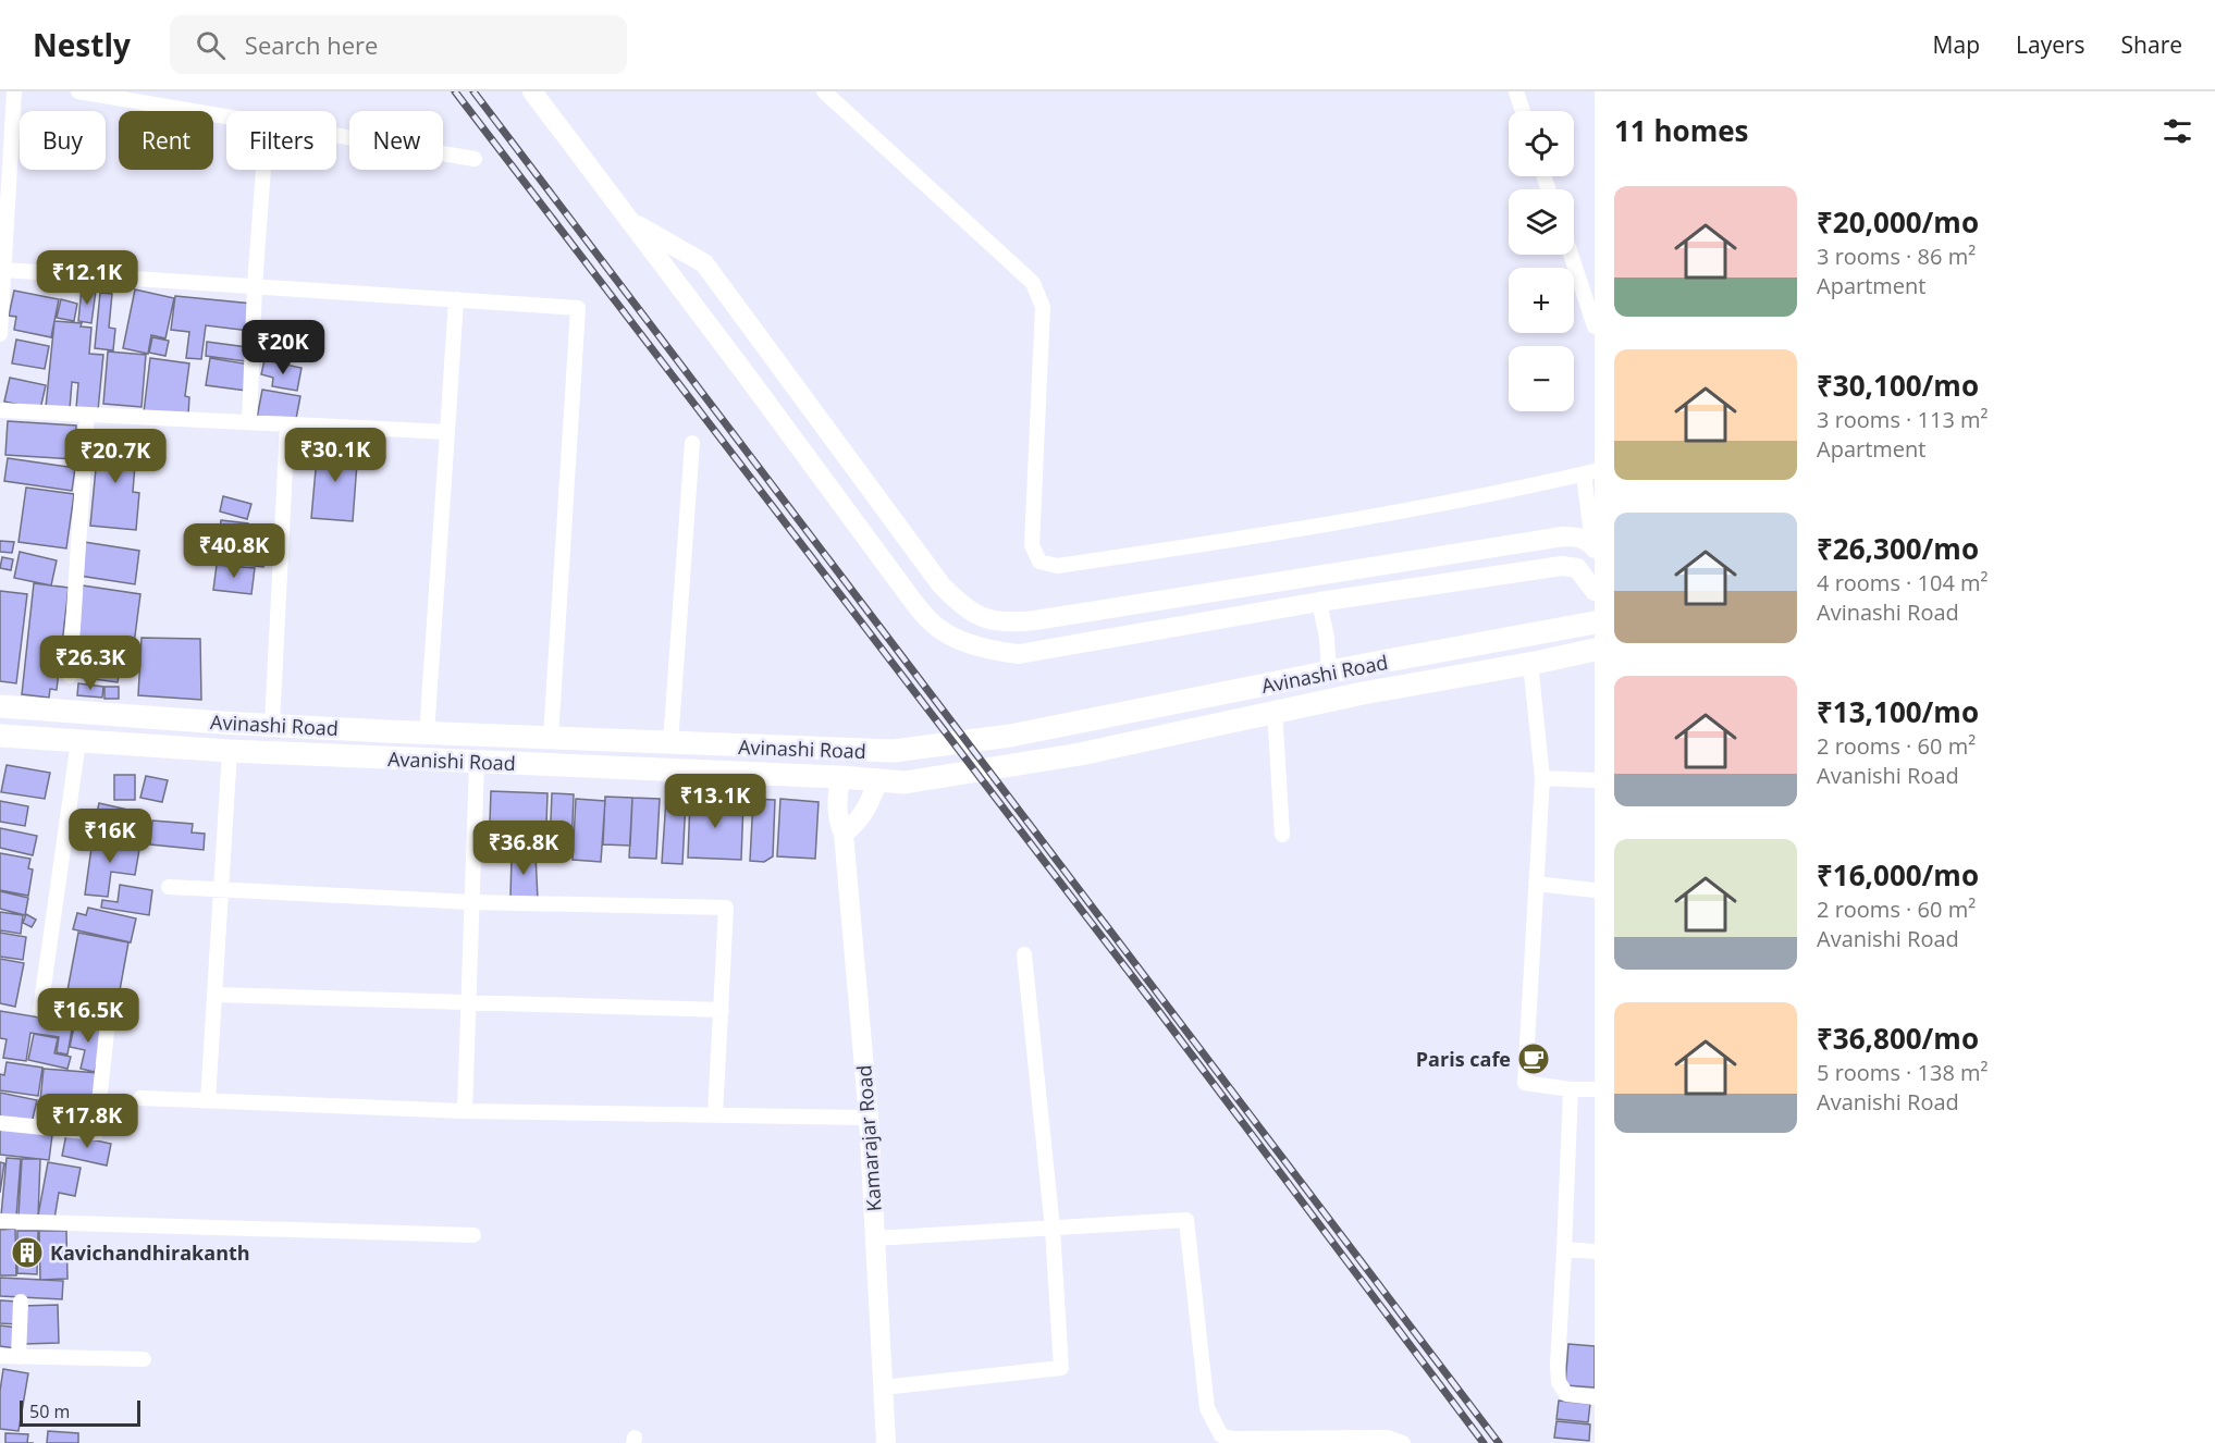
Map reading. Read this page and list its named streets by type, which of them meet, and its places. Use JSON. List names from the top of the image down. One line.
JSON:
{"streets":{"main road":["Avinashi Road","Avanishi Road","Kamarajar Road"]},"crossings":[["Avinashi Road","Avanishi Road"],["Avanishi Road","Kamarajar Road"]],"places":{"cafe":["Paris cafe"],"building":["Kavichandhirakanth"]},"scale_bar":"50 m","page":{"header":"Nestly","search":"Search here","nav":["Map","Layers","Share"],"heading":"11 homes","map_buttons":["+","−"],"chip":["Buy","Rent","Filters","New"],"list":[{"name":"₹20,000/mo","note":"3 rooms · 86 m² · Apartment"},{"name":"₹30,100/mo","note":"3 rooms · 113 m² · Apartment"},{"name":"₹26,300/mo","note":"4 rooms · 104 m² · Avinashi Road"},{"name":"₹13,100/mo","note":"2 rooms · 60 m² · Avanishi Road"},{"name":"₹16,000/mo","note":"2 rooms · 60 m² · Avanishi Road"},{"name":"₹36,800/mo","note":"5 rooms · 138 m² · Avanishi Road"}],"price":["₹12.1K","₹20K","₹30.1K","₹20.7K","₹40.8K","₹26.3K","₹13.1K","₹16K","₹36.8K","₹16.5K","₹17.8K"],"scale":"50 m"}}
